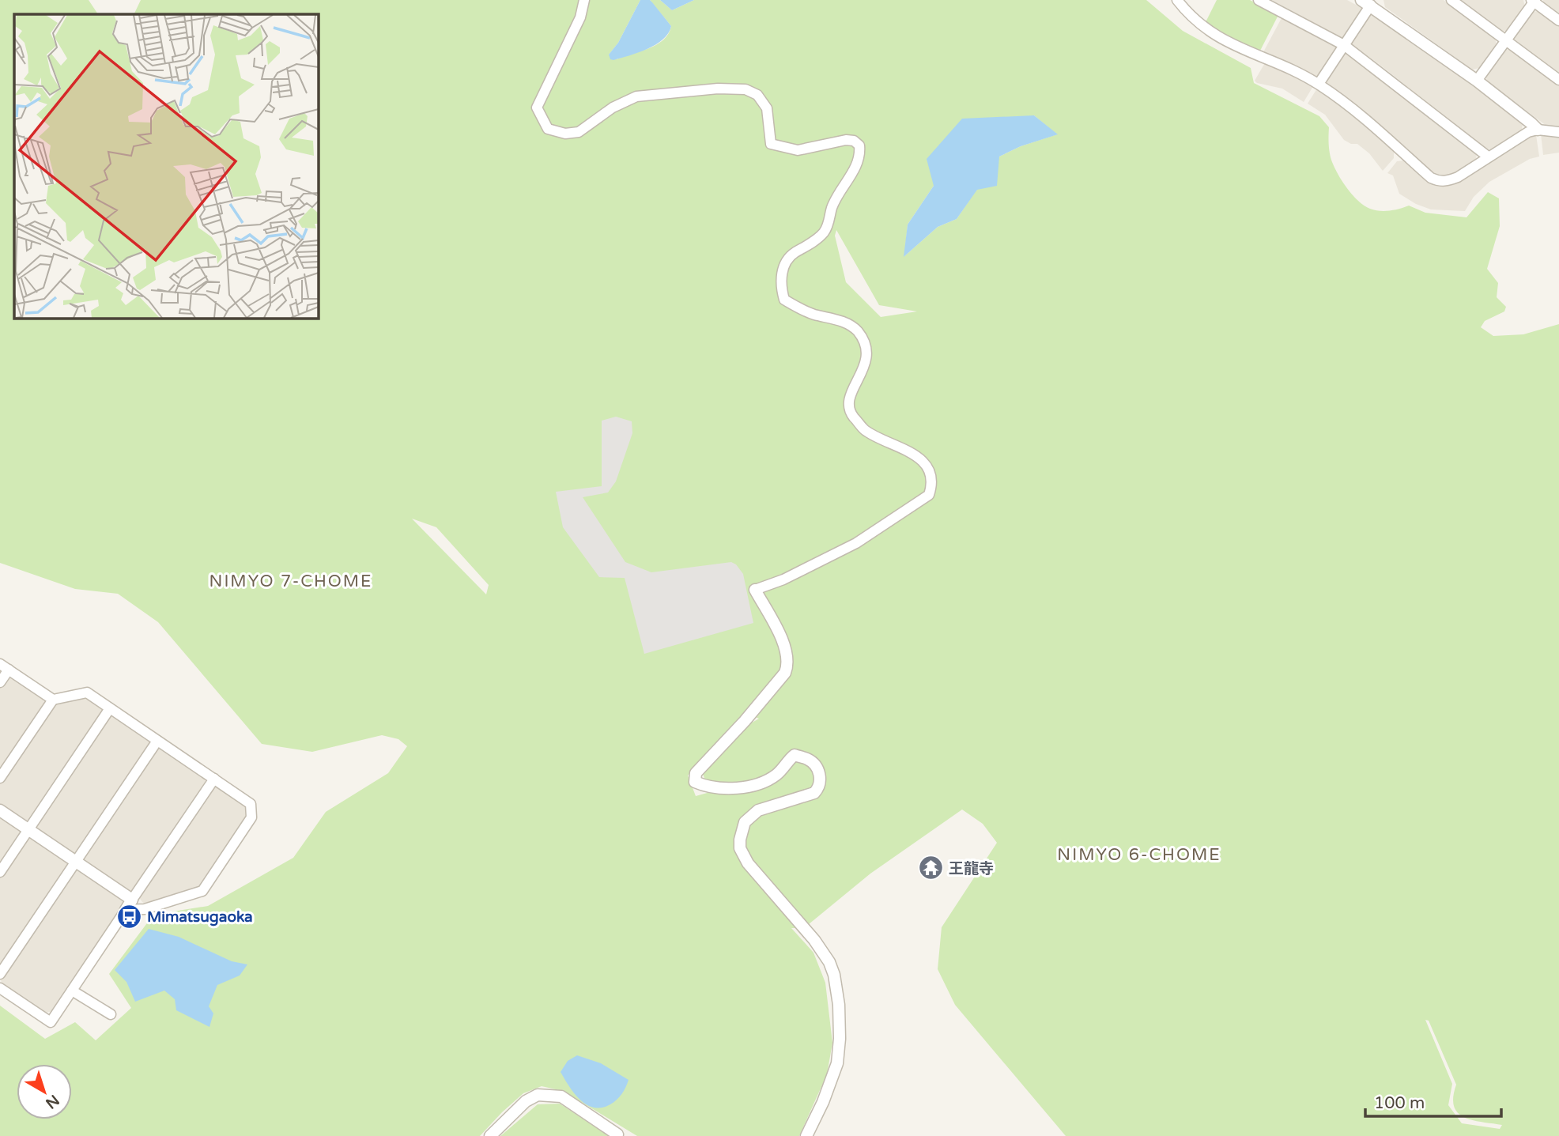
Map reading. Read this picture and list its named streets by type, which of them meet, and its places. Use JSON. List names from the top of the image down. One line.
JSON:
{"districts":["NIMYO 7-CHOME","NIMYO 6-CHOME"],"places":{"temple":["王龍寺"],"bus stop":["Mimatsugaoka"]},"scale_bar":"100 m","north":"bottom right"}
